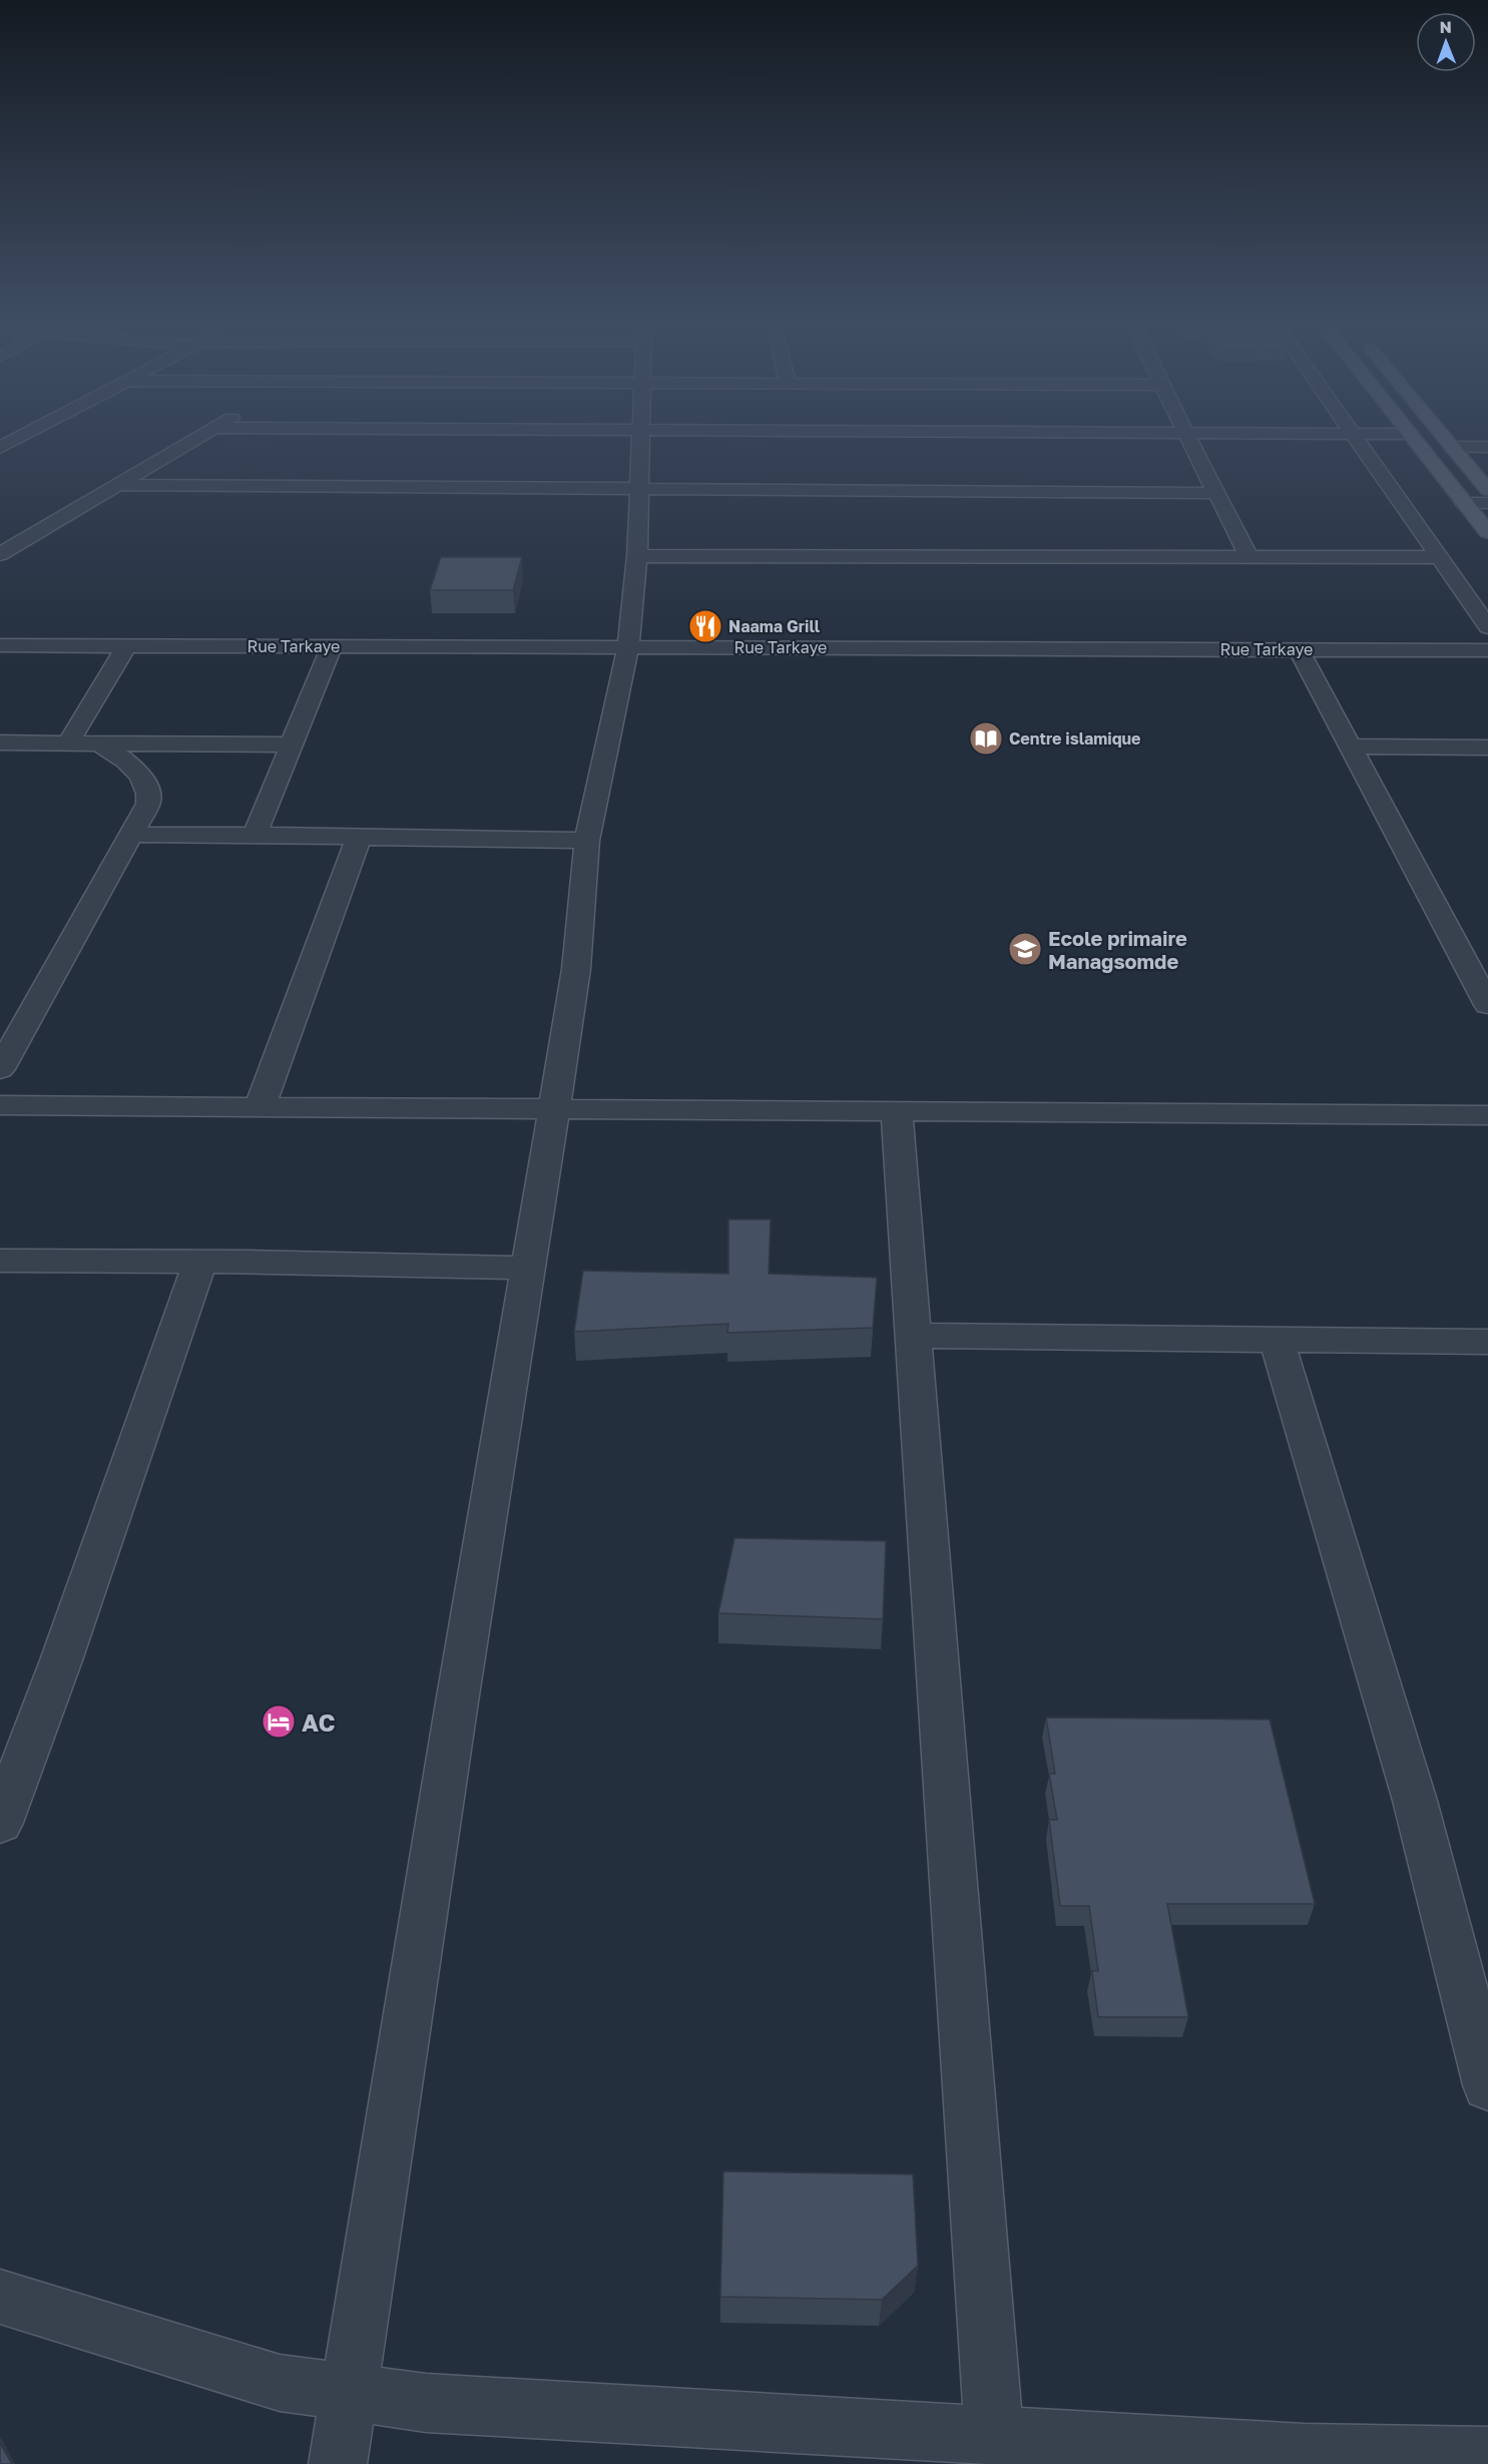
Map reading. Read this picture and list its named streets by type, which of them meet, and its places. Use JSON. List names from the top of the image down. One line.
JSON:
{"streets":{"street":["Rue Tarkaye"]},"places":{"restaurant":["Naama Grill"],"library":["Centre islamique"],"school or university":["Ecole primaire Managsomde"],"hotel":["AC"]},"north":"top"}
